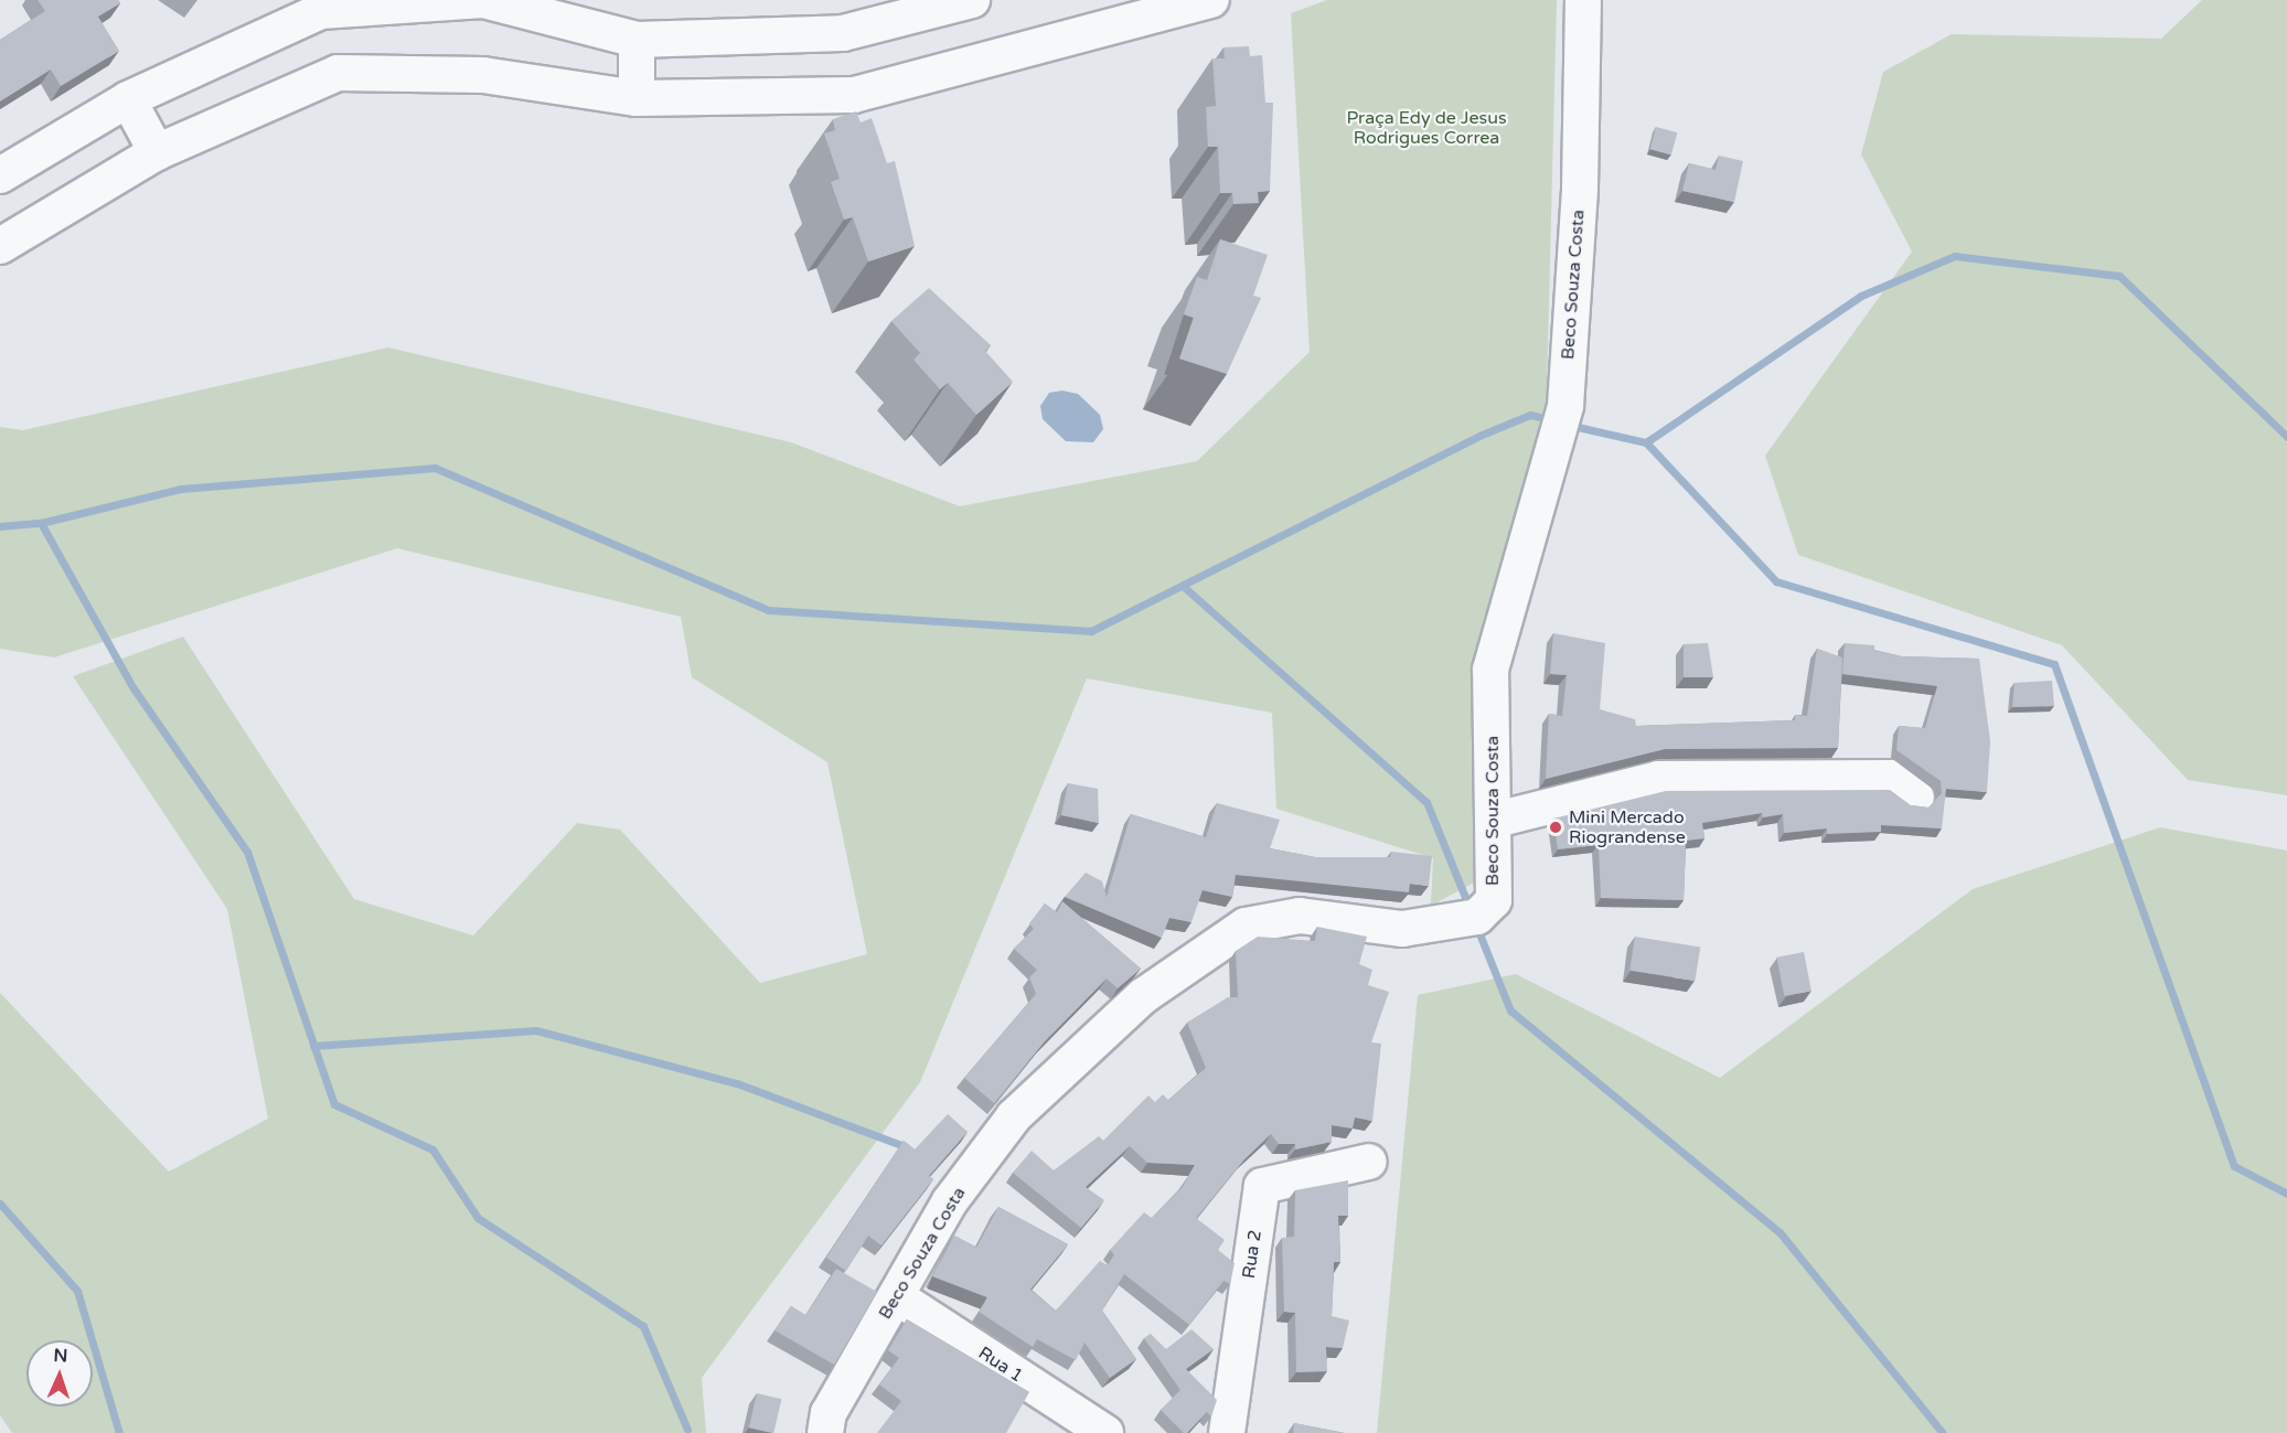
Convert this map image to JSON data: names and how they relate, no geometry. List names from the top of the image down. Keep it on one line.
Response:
{"streets":{"street":["Beco Souza Costa","Rua 2","Rua 1"]},"crossings":[["Beco Souza Costa","Rua 1"]],"parks":["Praça Edy de Jesus Rodrigues Correa"],"places":["Mini Mercado Riograndense"],"north":"top"}
